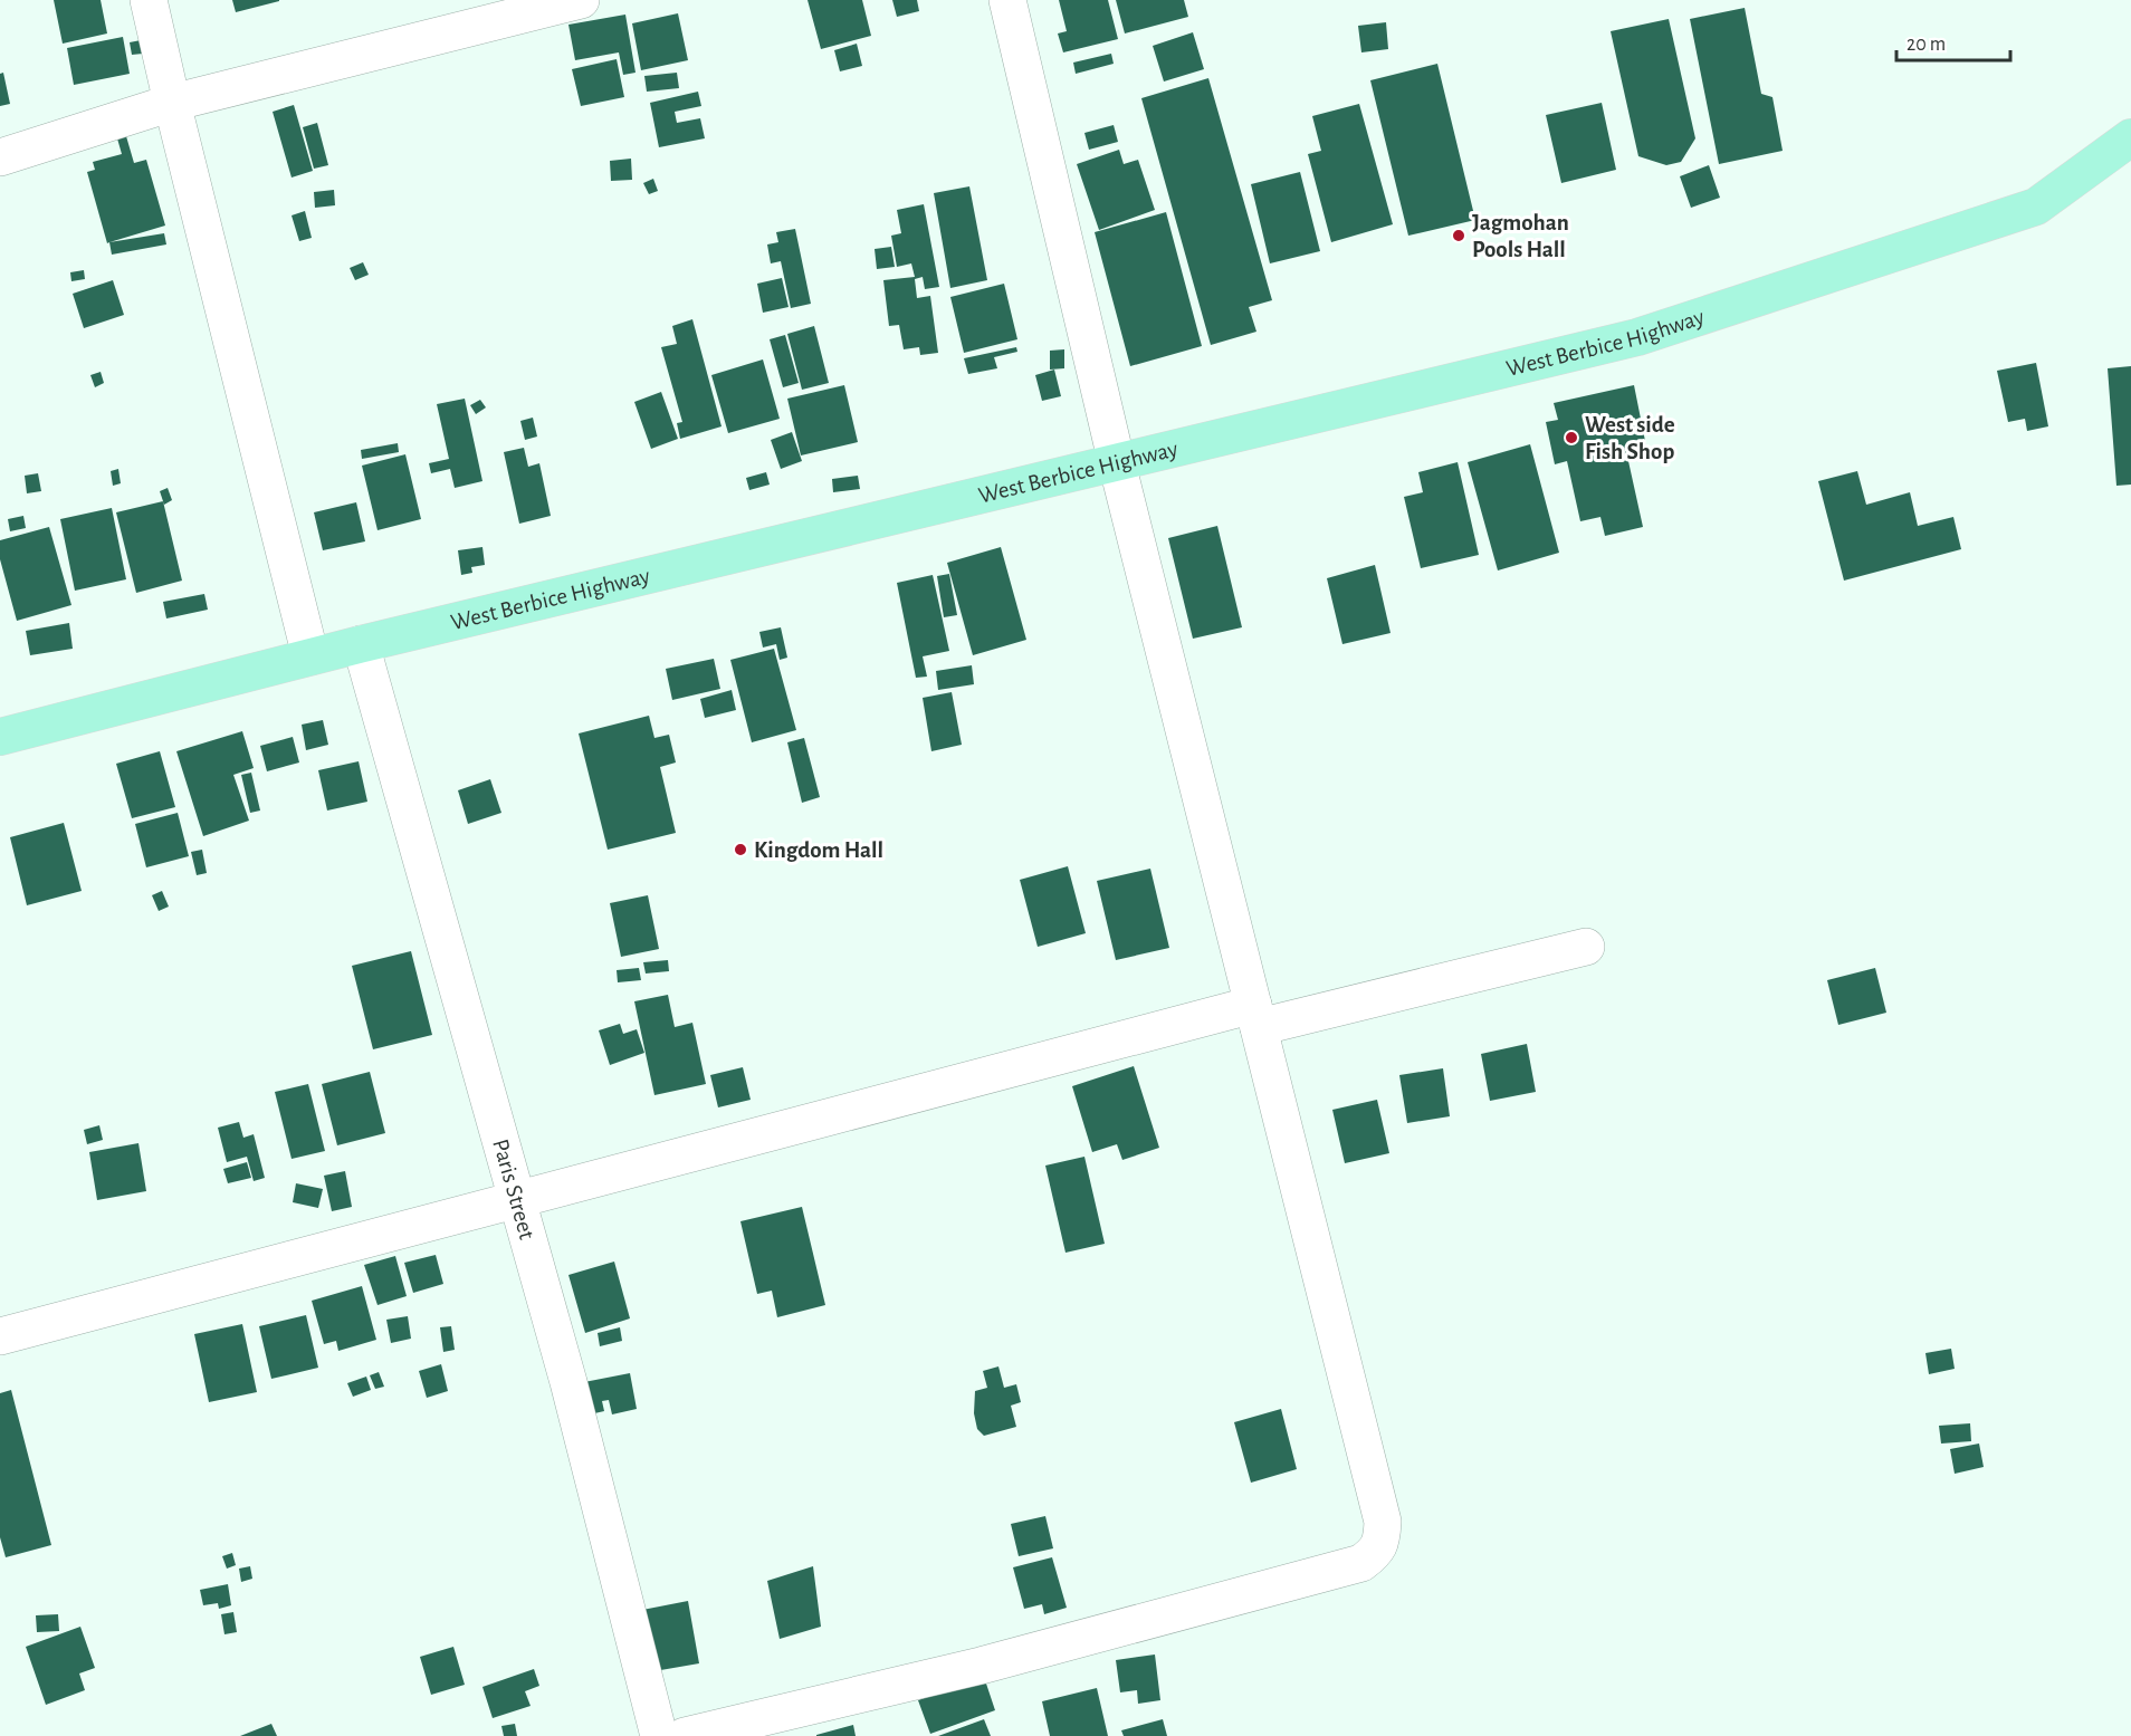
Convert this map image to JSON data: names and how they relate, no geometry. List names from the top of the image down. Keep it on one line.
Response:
{"streets":{"main road":["West Berbice Highway"],"street":["Paris Street"]},"crossings":[["West Berbice Highway","Paris Street"]],"places":["Jagmohan Pools Hall","West side Fish Shop","Kingdom Hall"],"scale_bar":"20 m"}
